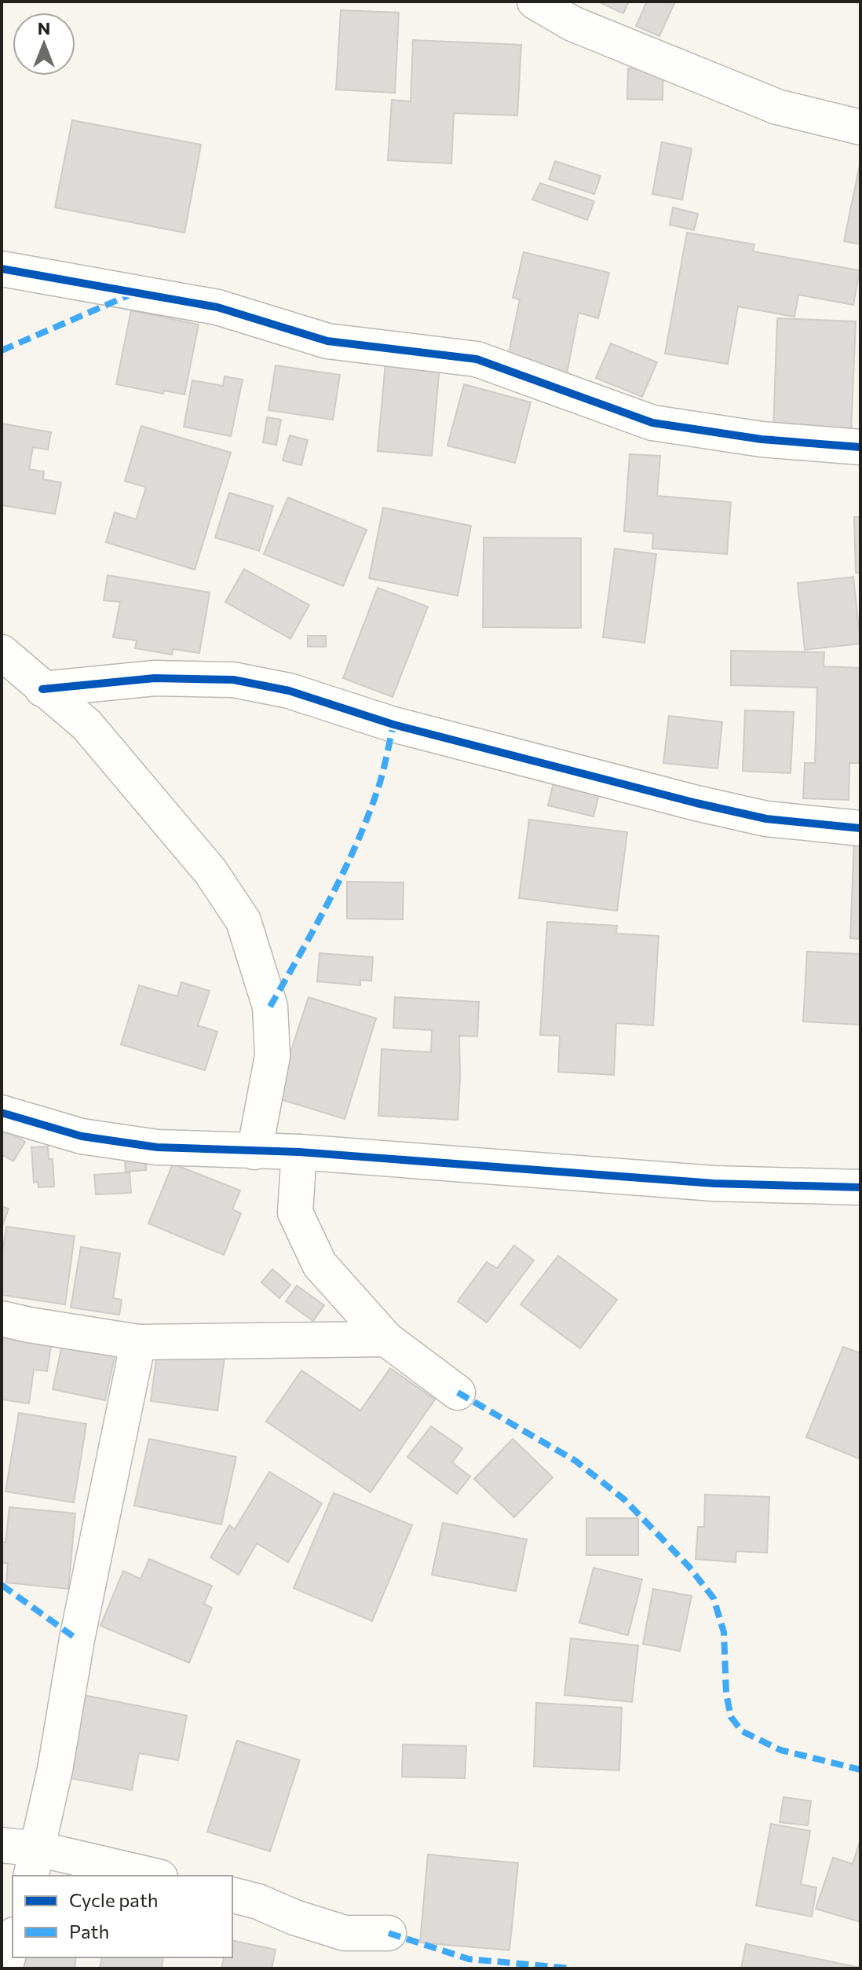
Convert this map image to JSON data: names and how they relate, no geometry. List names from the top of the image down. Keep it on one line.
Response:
{"legend":["Cycle path","Path"],"north":"top"}
